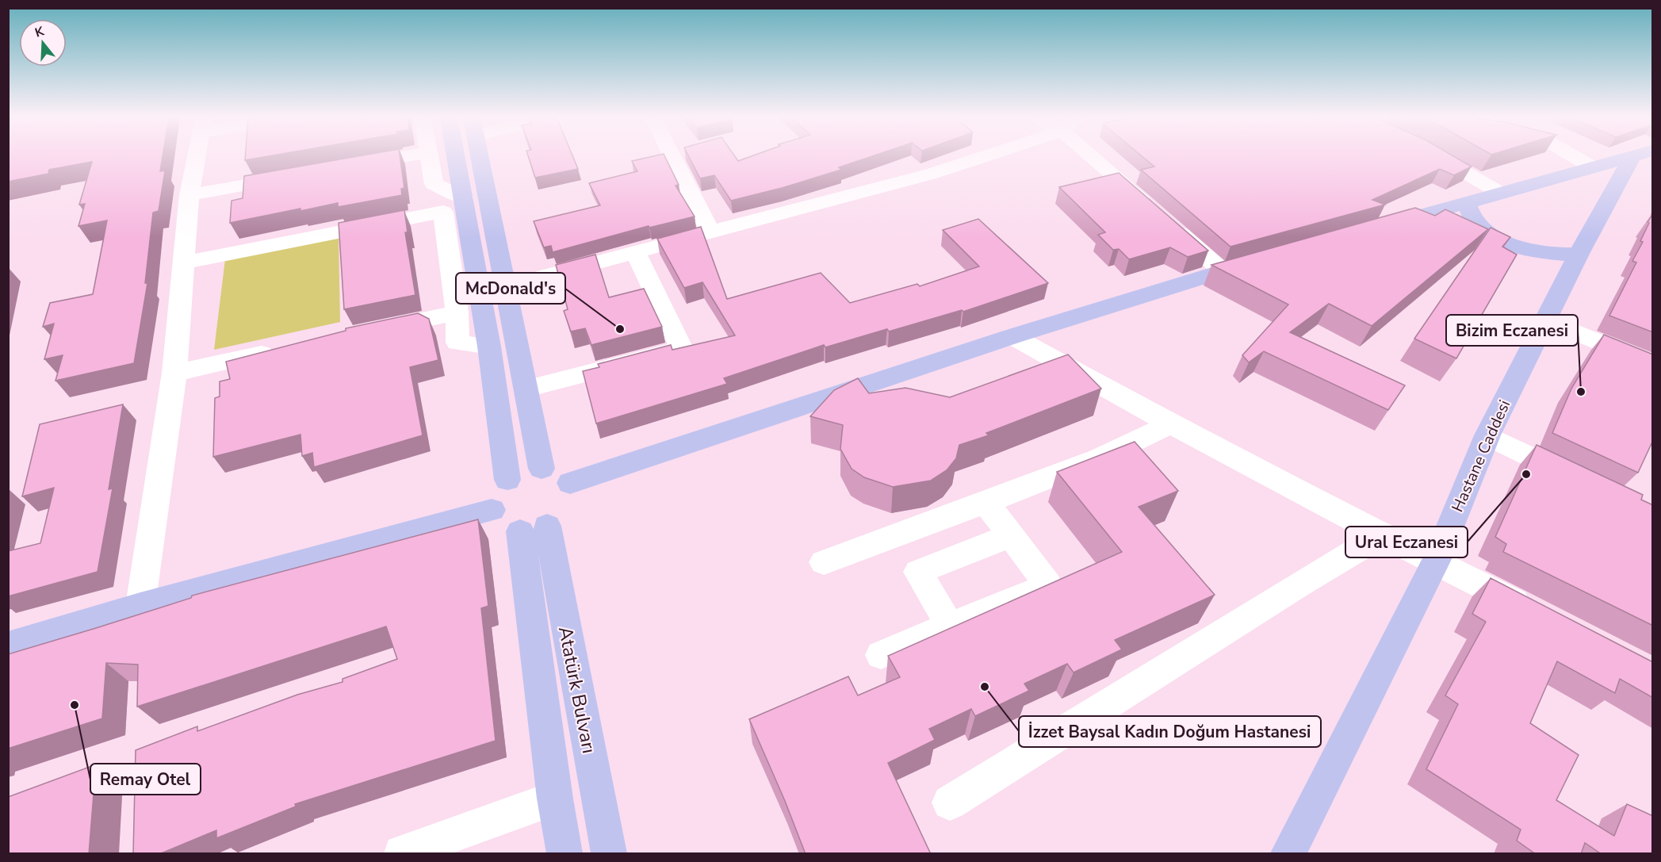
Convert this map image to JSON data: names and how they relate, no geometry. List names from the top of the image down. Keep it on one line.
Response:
{"streets":{"main road":["Hastane Caddesi","Atatürk Bulvarı"]},"places":["McDonald's","Bizim Eczanesi","Ural Eczanesi","İzzet Baysal Kadın Doğum Hastanesi","Remay Otel"],"north":"top"}
